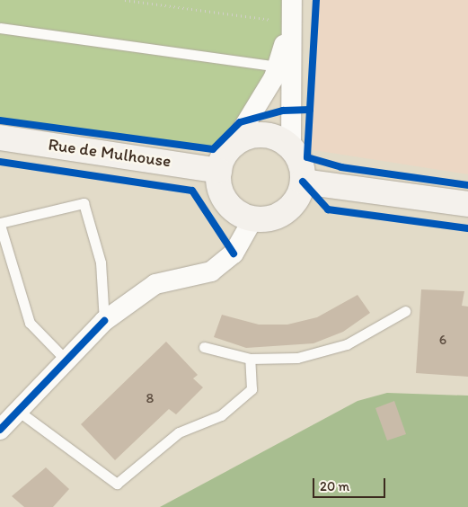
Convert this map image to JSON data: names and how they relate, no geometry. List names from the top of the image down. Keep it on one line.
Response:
{"streets":{"main road":["Rue de Mulhouse"]},"house_numbers":["6","8"],"scale_bar":"20 m"}
